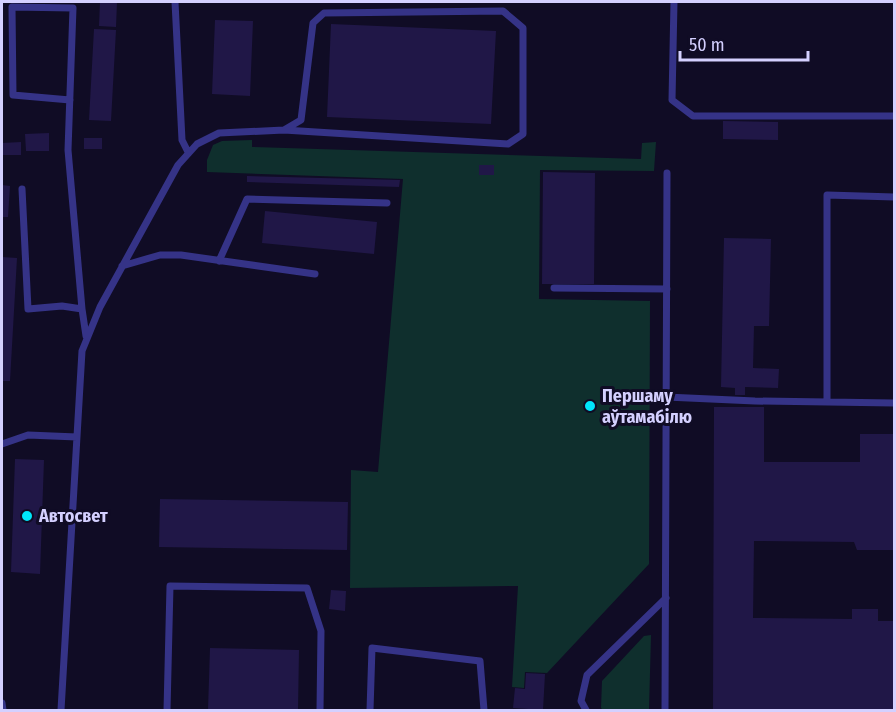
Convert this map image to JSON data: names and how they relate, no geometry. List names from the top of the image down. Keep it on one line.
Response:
{"places":["Першаму аўтамабілю","Автосвет"],"scale_bar":"50 m"}
